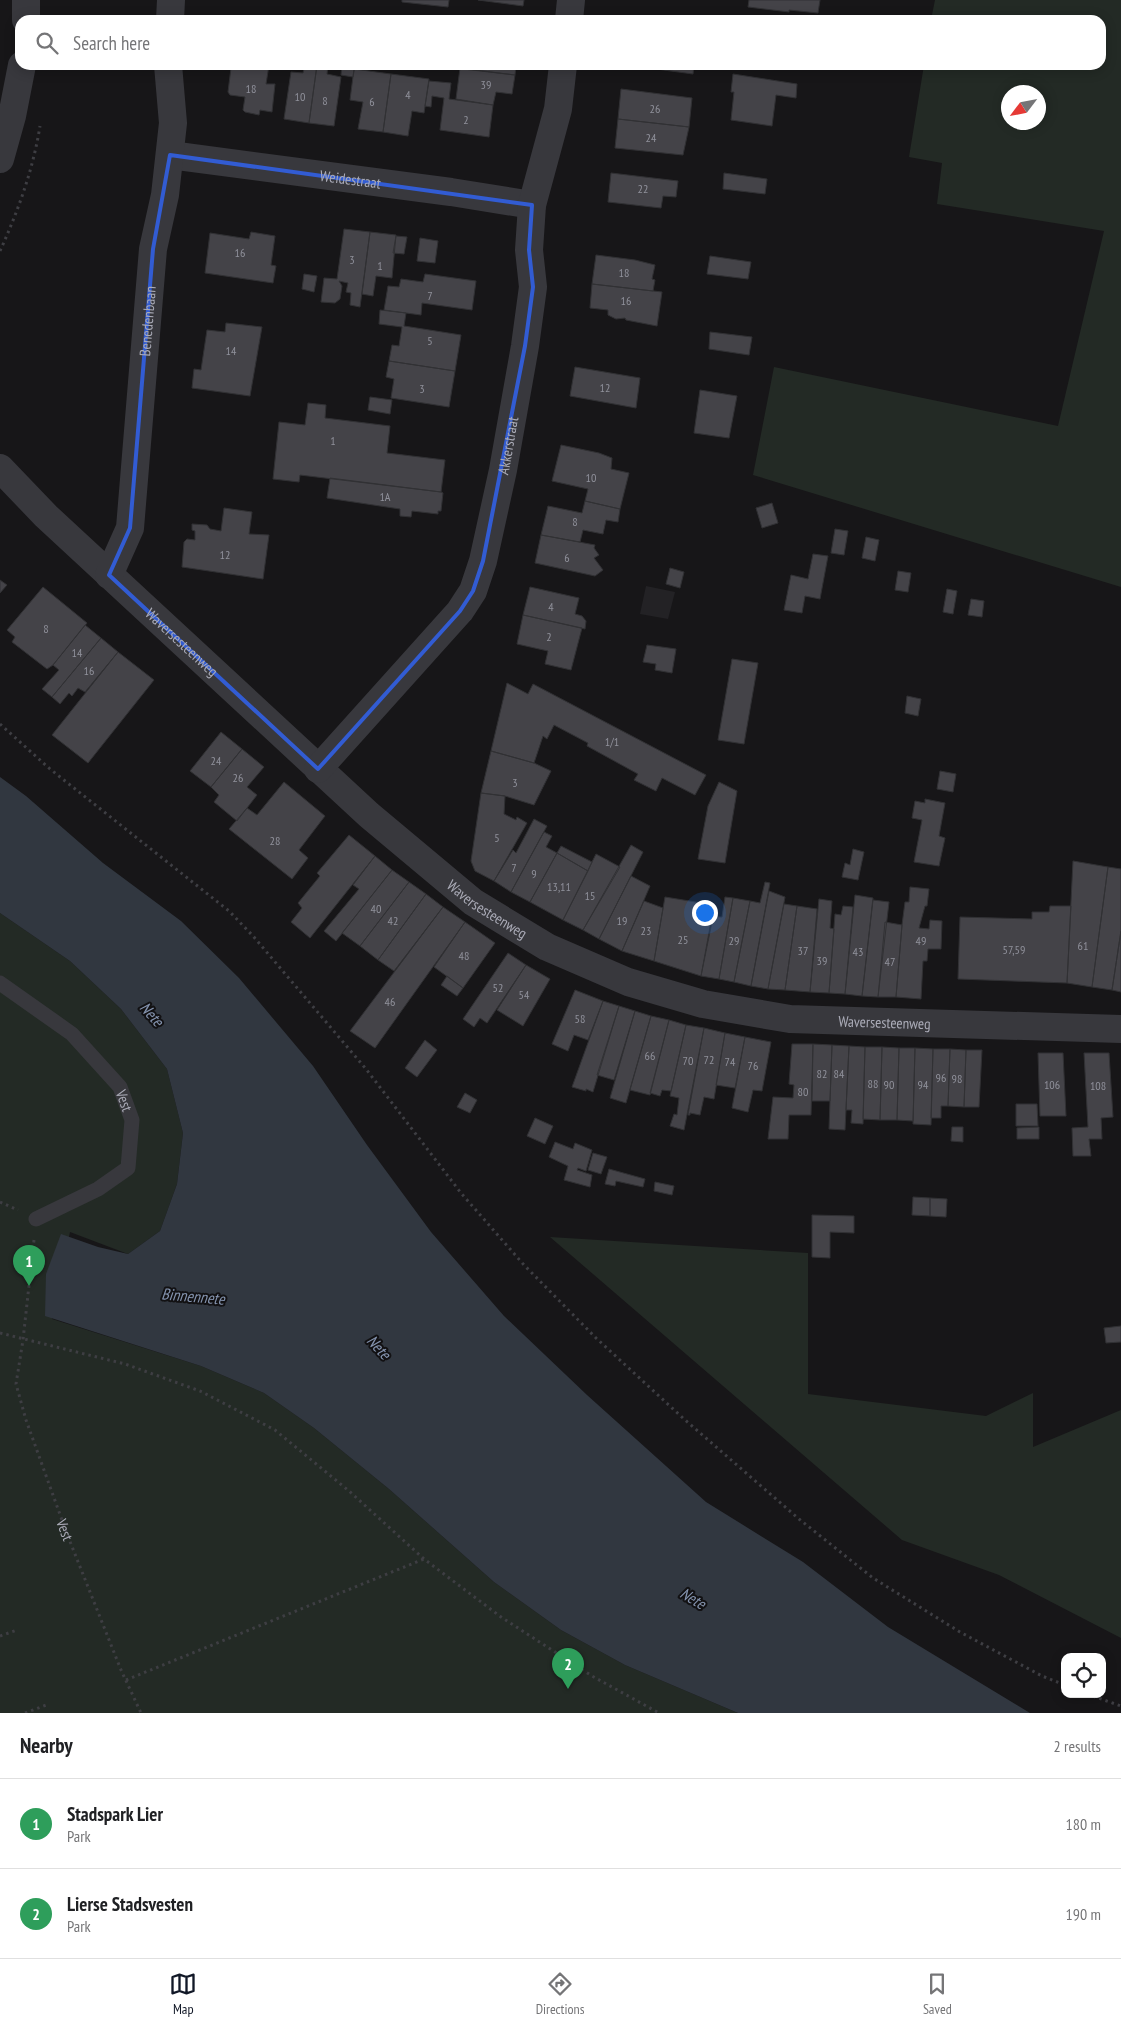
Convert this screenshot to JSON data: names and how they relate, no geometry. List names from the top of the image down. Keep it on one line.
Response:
{"streets":{"street":["Weidestraat","Benedenbaan","Akkerstraat","Waversesteenweg"],"lane":["Vest"]},"crossings":[["Weidestraat","Benedenbaan"],["Weidestraat","Akkerstraat"],["Benedenbaan","Waversesteenweg"],["Akkerstraat","Waversesteenweg"]],"water":["Nete","Binnennete"],"house_numbers":["39","18","4","10","8","6","26","2","24","22","16","3","1","18","7","16","5","14","12","3","1","10","1A","8","12","6","4","8","2","14","16","1/1","24","26","3","5","28","7","9","13,11","15","40","42","19","23","25","29","49","61","57,59","37","43","48","39","47","52","54","46","58","66","72","70","74","76","82","84","96","98","88","90","94","106","108","80"],"north":"bottom left","page":{"search":"Search here","pins":["1","2"],"heading":["Nearby","2 results"],"list":[{"mark":"1","name":"Stadspark Lier","note":"Park","value":"180 m"},{"mark":"2","name":"Lierse Stadsvesten","note":"Park","value":"190 m"}],"nav":["Map","Directions","Saved"]}}
